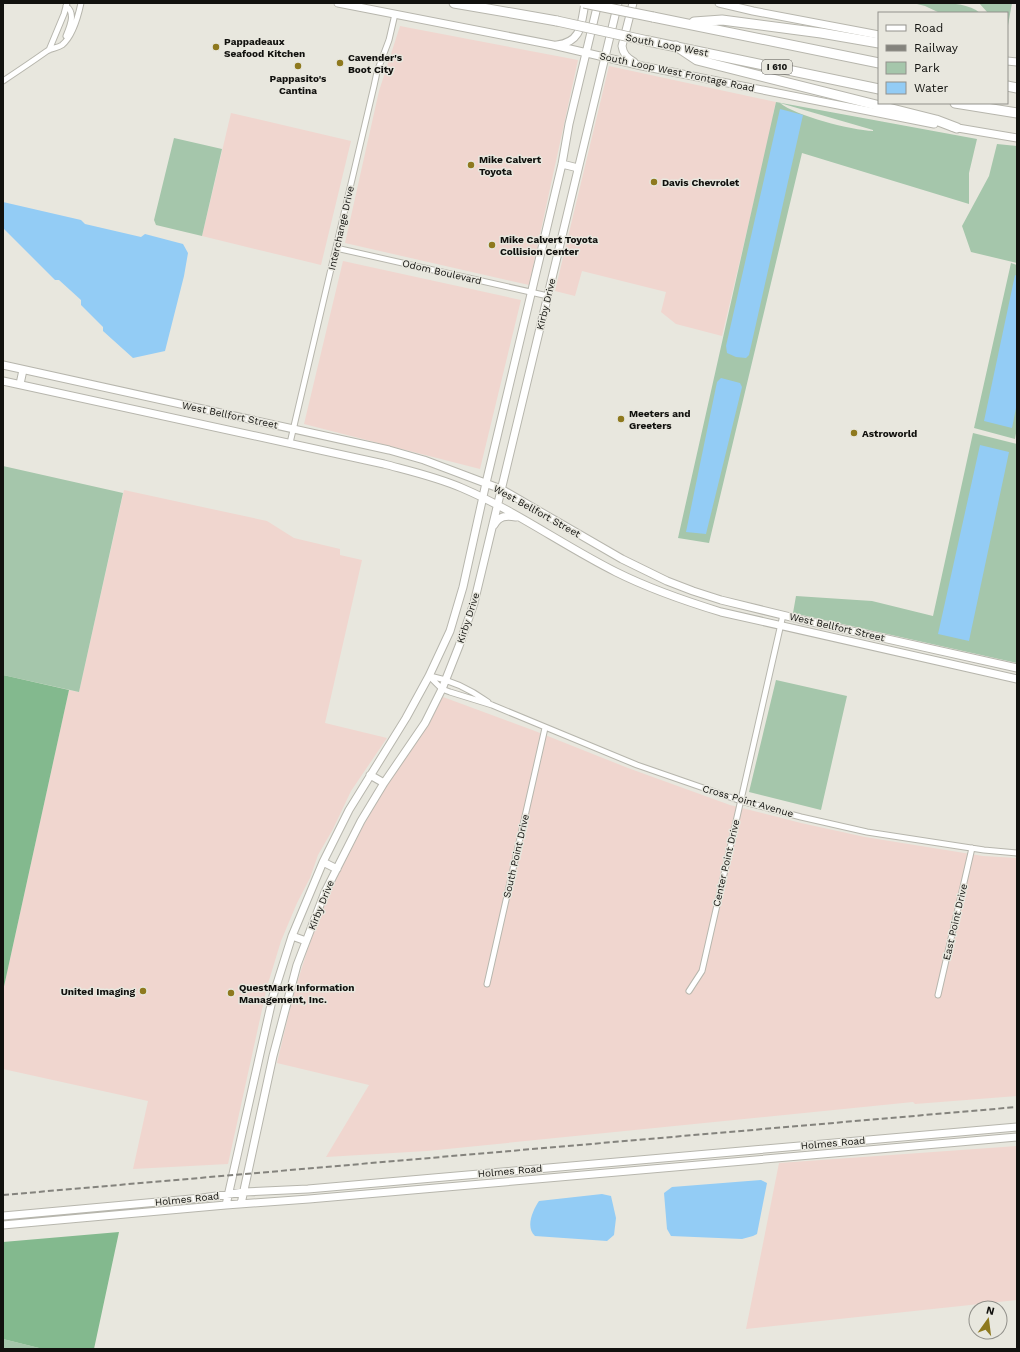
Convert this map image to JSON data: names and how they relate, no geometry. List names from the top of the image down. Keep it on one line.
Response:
{"streets":{"highway":["South Loop West","I 610"],"main road":["South Loop West Frontage Road","Kirby Drive","West Bellfort Street","Holmes Road"],"street":["Interchange Drive","Odom Boulevard","Cross Point Avenue","South Point Drive","Center Point Drive","East Point Drive"]},"crossings":[["South Loop West Frontage Road","Interchange Drive"],["South Loop West Frontage Road","Kirby Drive"],["Interchange Drive","Odom Boulevard"],["Interchange Drive","West Bellfort Street"],["Odom Boulevard","Kirby Drive"],["Kirby Drive","West Bellfort Street"],["Kirby Drive","Cross Point Avenue"],["Kirby Drive","Holmes Road"],["West Bellfort Street","Center Point Drive"],["Cross Point Avenue","South Point Drive"],["Cross Point Avenue","Center Point Drive"],["Cross Point Avenue","East Point Drive"]],"places":["Pappadeaux Seafood Kitchen","Cavender's Boot City","Pappasito's Cantina","Mike Calvert Toyota","Davis Chevrolet","Mike Calvert Toyota Collision Center","Meeters and Greeters","Astroworld","United Imaging","QuestMark Information Management, Inc."],"legend":["Road","Railway","Park","Water"],"north":"top"}
